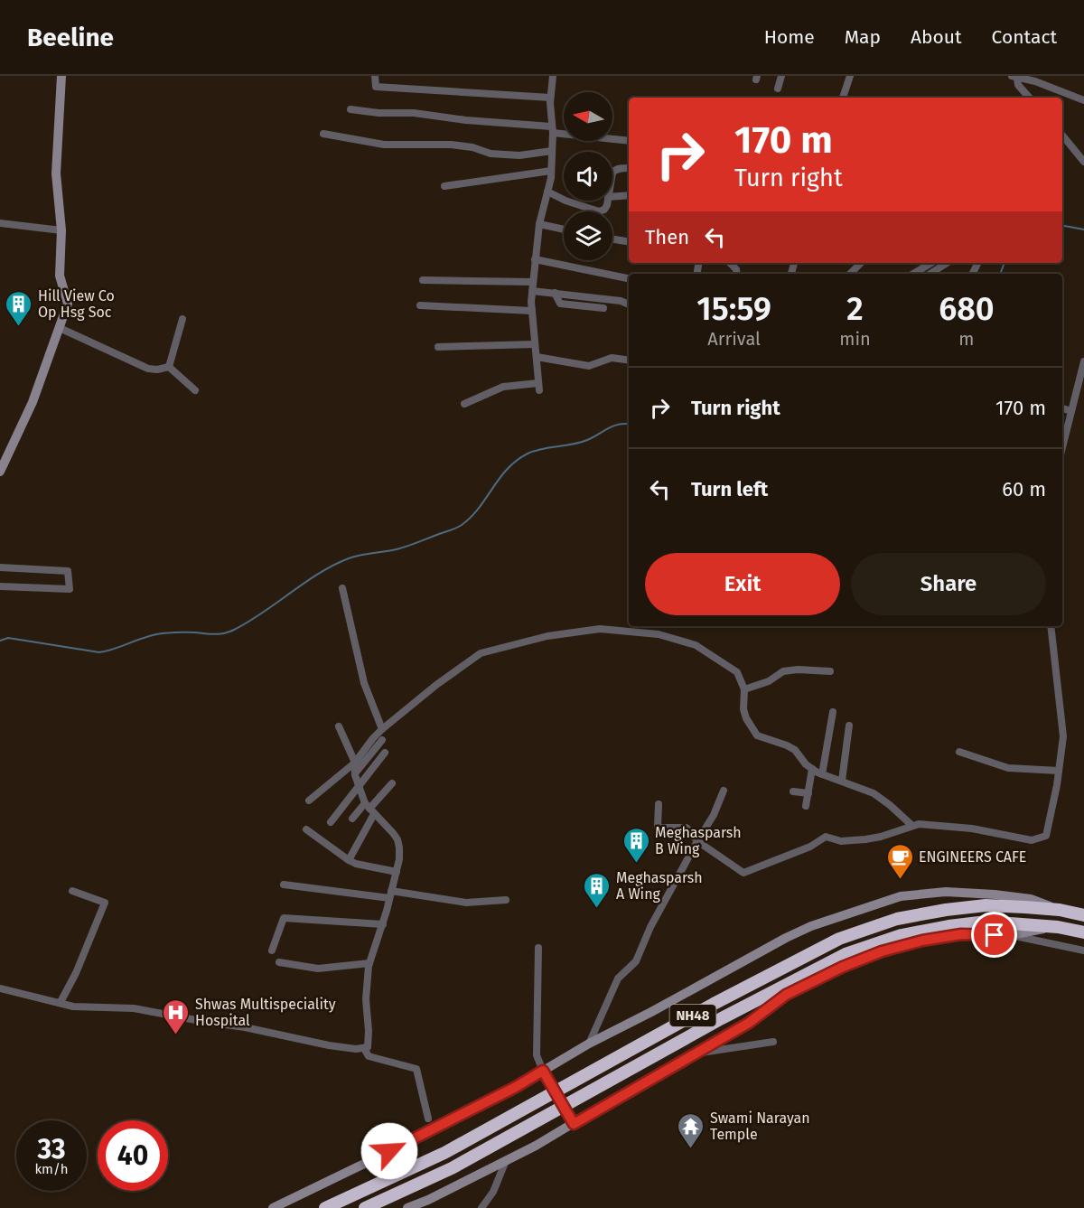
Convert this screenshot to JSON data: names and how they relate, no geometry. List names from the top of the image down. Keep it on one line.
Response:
{"streets":{"highway":["NH48"]},"places":{"building":["Hill View Co Op Hsg Soc","Meghasparsh B Wing","Meghasparsh A Wing"],"cafe":["ENGINEERS CAFE"],"hospital":["Shwas Multispeciality Hospital"],"temple":["Swami Narayan Temple"]},"north":"left","page":{"header":"Beeline","nav":["Home","Map","About","Contact"],"turn":["170 m","Turn right"],"then":"Then","eta":["15:59","Arrival","2","min","680","m"],"list":[{"name":"Turn right","value":"170 m"},{"name":"Turn left","value":"60 m"}],"buttons":["Exit","Share"],"speed":"33 km/h","limit":"40"}}
